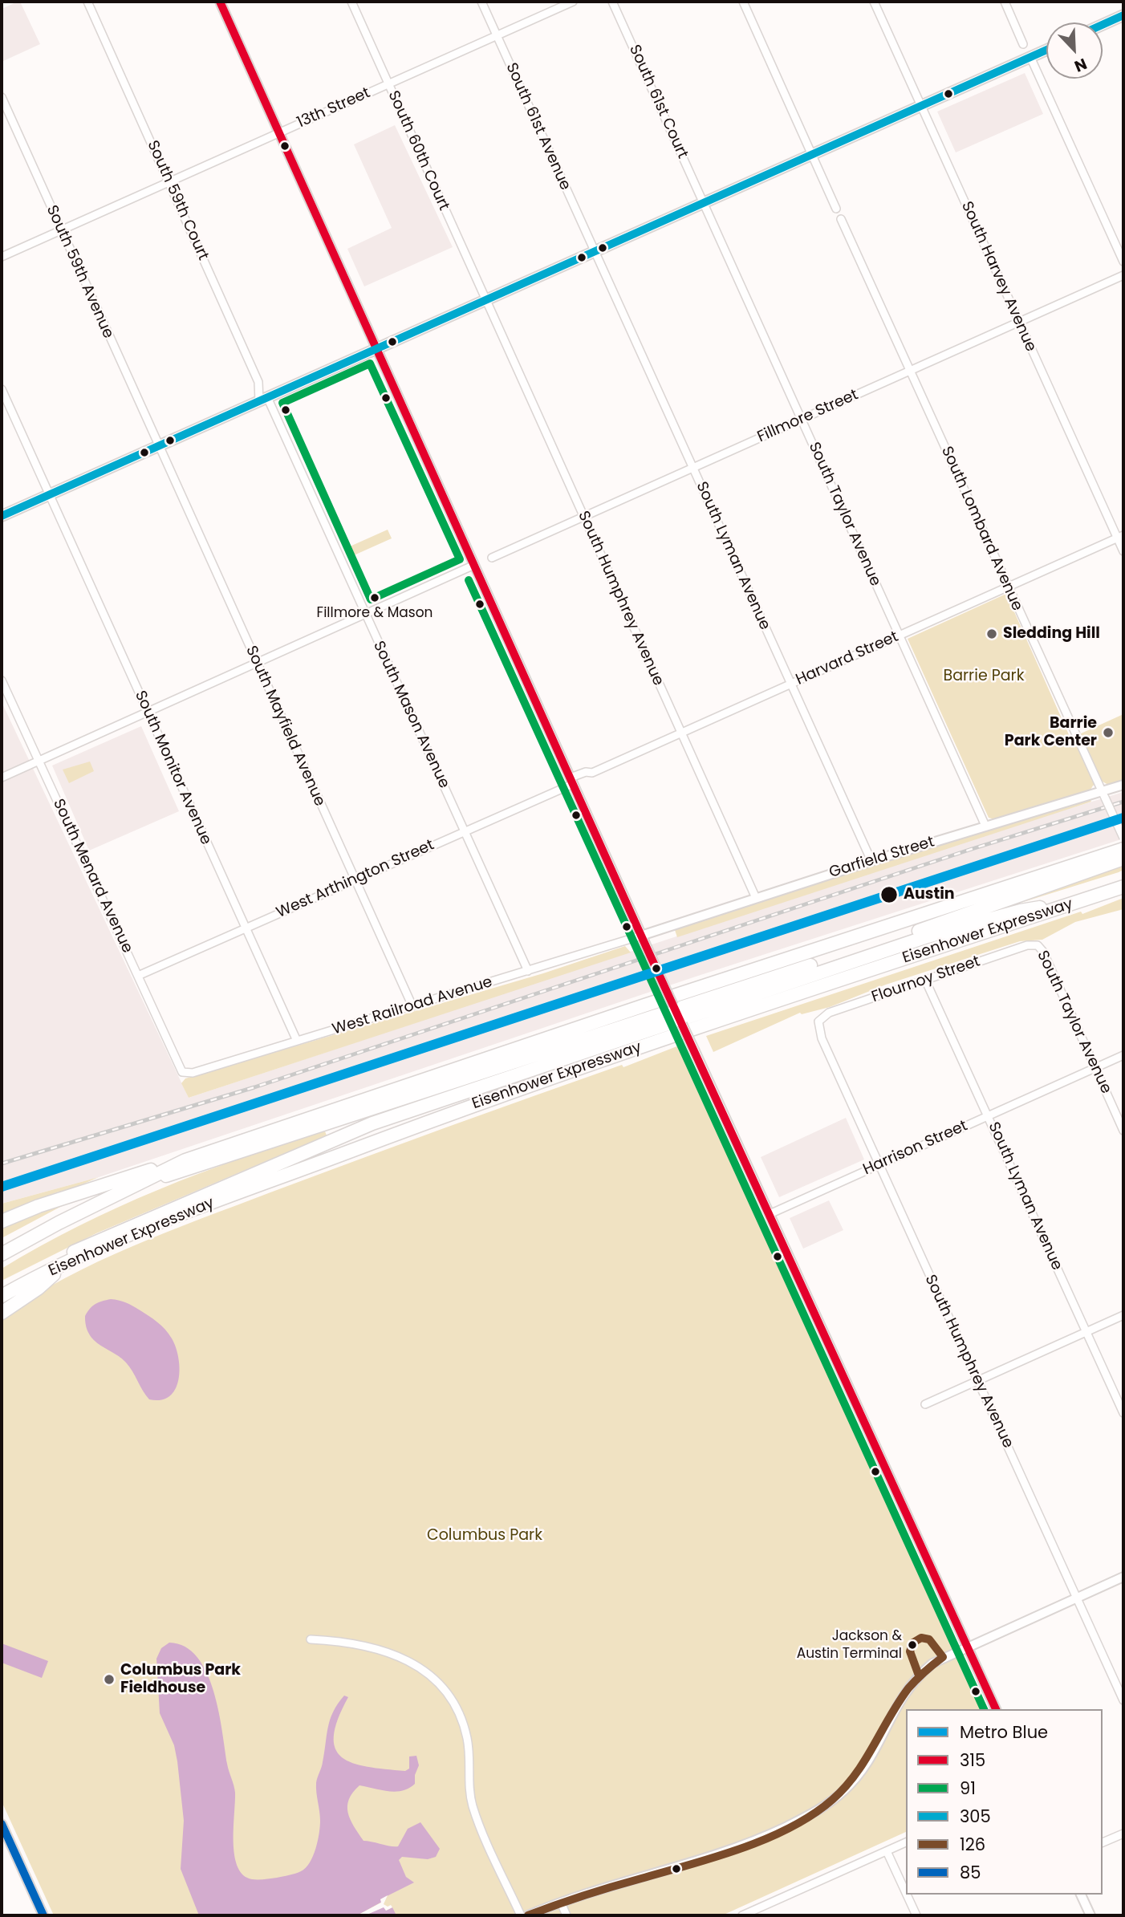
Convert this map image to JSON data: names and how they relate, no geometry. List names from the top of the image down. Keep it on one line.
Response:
{"streets":{"highway":["Eisenhower Expressway"],"street":["South 61st Court","13th Street","South 61st Avenue","South 60th Court","South 59th Court","South 59th Avenue","South Harvey Avenue","Fillmore Street","South Taylor Avenue","South Lombard Avenue","South Lyman Avenue","South Humphrey Avenue","Harvard Street","South Mason Avenue","South Mayfield Avenue","South Monitor Avenue","Garfield Street","South Menard Avenue","West Arthington Street","Flournoy Street","West Railroad Avenue","Harrison Street"]},"crossings":[["South 61st Court","South Taylor Avenue"],["13th Street","South 61st Avenue"],["13th Street","South 60th Court"],["13th Street","South 59th Court"],["13th Street","South 59th Avenue"],["South 61st Avenue","South Lyman Avenue"],["South 60th Court","South Humphrey Avenue"],["South 59th Court","South Mason Avenue"],["South 59th Avenue","South Mayfield Avenue"],["South Harvey Avenue","Fillmore Street"],["South Harvey Avenue","Harvard Street"],["Fillmore Street","South Taylor Avenue"],["Fillmore Street","South Lombard Avenue"],["Fillmore Street","South Lyman Avenue"],["Fillmore Street","South Humphrey Avenue"],["South Taylor Avenue","Harvard Street"],["South Taylor Avenue","Garfield Street"],["South Taylor Avenue","Flournoy Street"],["South Taylor Avenue","Harrison Street"],["South Lombard Avenue","Harvard Street"],["South Lombard Avenue","Garfield Street"],["South Lyman Avenue","Harvard Street"],["South Lyman Avenue","Garfield Street"],["South Lyman Avenue","Flournoy Street"],["South Lyman Avenue","Harrison Street"],["South Humphrey Avenue","Harvard Street"],["South Humphrey Avenue","Garfield Street"],["South Humphrey Avenue","Flournoy Street"],["South Humphrey Avenue","Harrison Street"],["Harvard Street","West Arthington Street"],["South Mason Avenue","West Arthington Street"],["South Mason Avenue","West Railroad Avenue"],["South Mayfield Avenue","West Arthington Street"],["South Mayfield Avenue","West Railroad Avenue"],["South Monitor Avenue","West Arthington Street"],["South Monitor Avenue","West Railroad Avenue"],["Garfield Street","West Railroad Avenue"],["South Menard Avenue","West Arthington Street"],["South Menard Avenue","West Railroad Avenue"]],"parks":["Barrie Park","Columbus Park"],"places":["Fillmore & Mason","Sledding Hill","Barrie Park Center","Austin","Jackson & Austin Terminal","Columbus Park Fieldhouse"],"lines":["transit line 315","transit line 305","transit line 91","metro line Blue","transit line 126","transit line 85"],"legend":["Metro Blue","315","91","305","126","85"],"north":"bottom right"}
